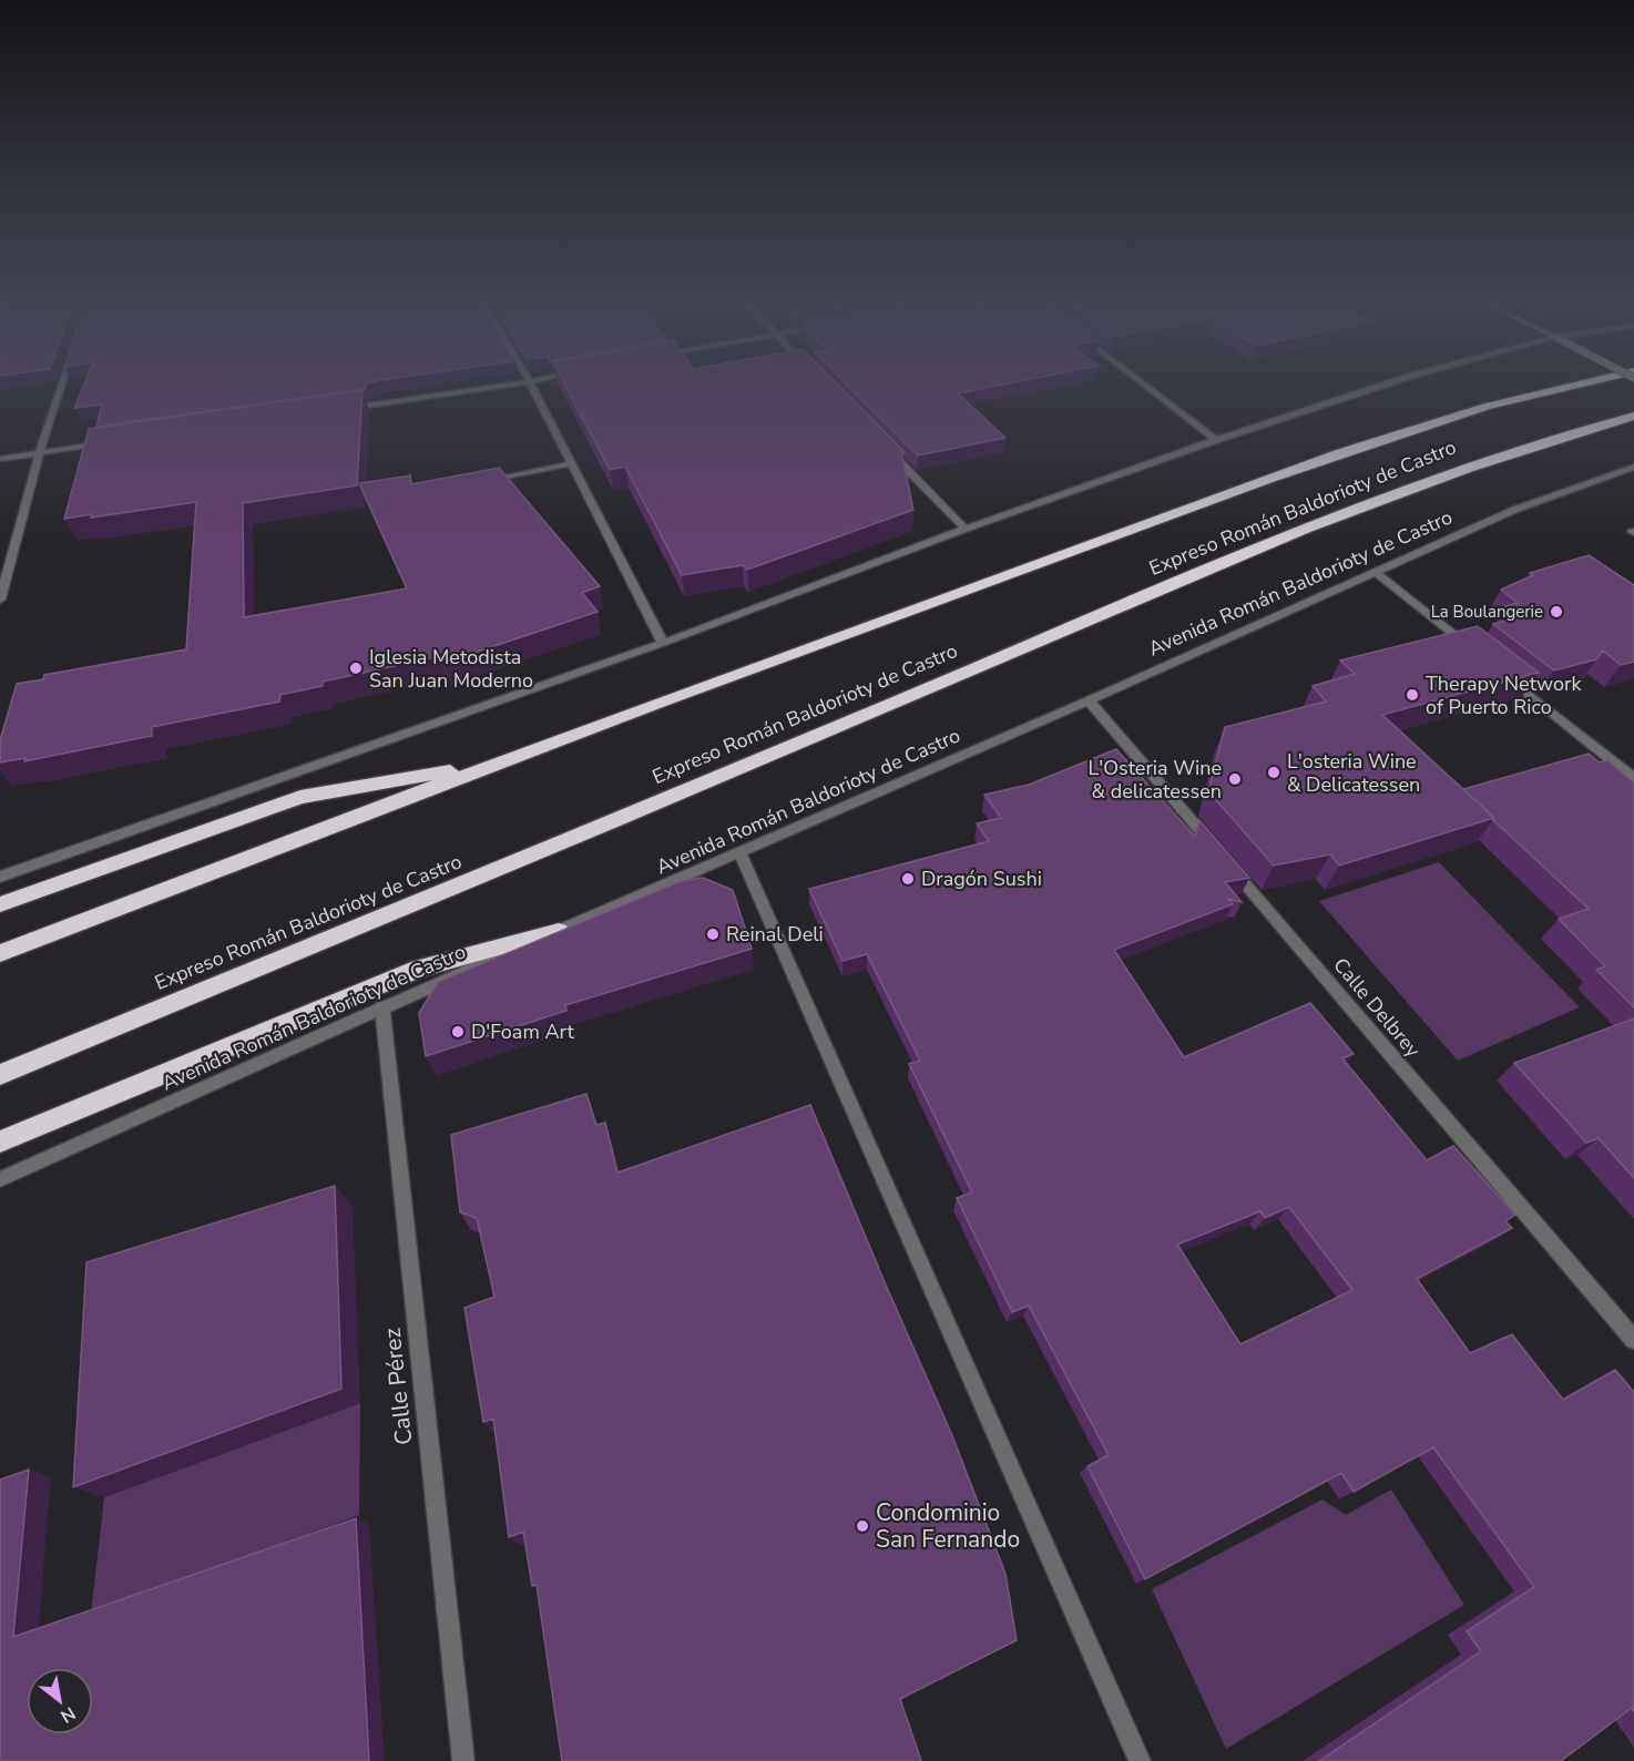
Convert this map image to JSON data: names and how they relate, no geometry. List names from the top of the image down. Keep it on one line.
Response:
{"streets":{"highway":["Expreso Román Baldorioty de Castro"],"street":["Avenida Román Baldorioty de Castro","Calle Delbrey","Calle Pérez"]},"crossings":[["Avenida Román Baldorioty de Castro","Calle Delbrey"],["Avenida Román Baldorioty de Castro","Calle Pérez"]],"places":["La Boulangerie","Iglesia Metodista San Juan Moderno","Therapy Network of Puerto Rico","L'osteria Wine & Delicatessen","L'Osteria Wine & delicatessen","Dragón Sushi","Reinal Deli","D'Foam Art","Condominio San Fernando"],"north":"bottom right"}
